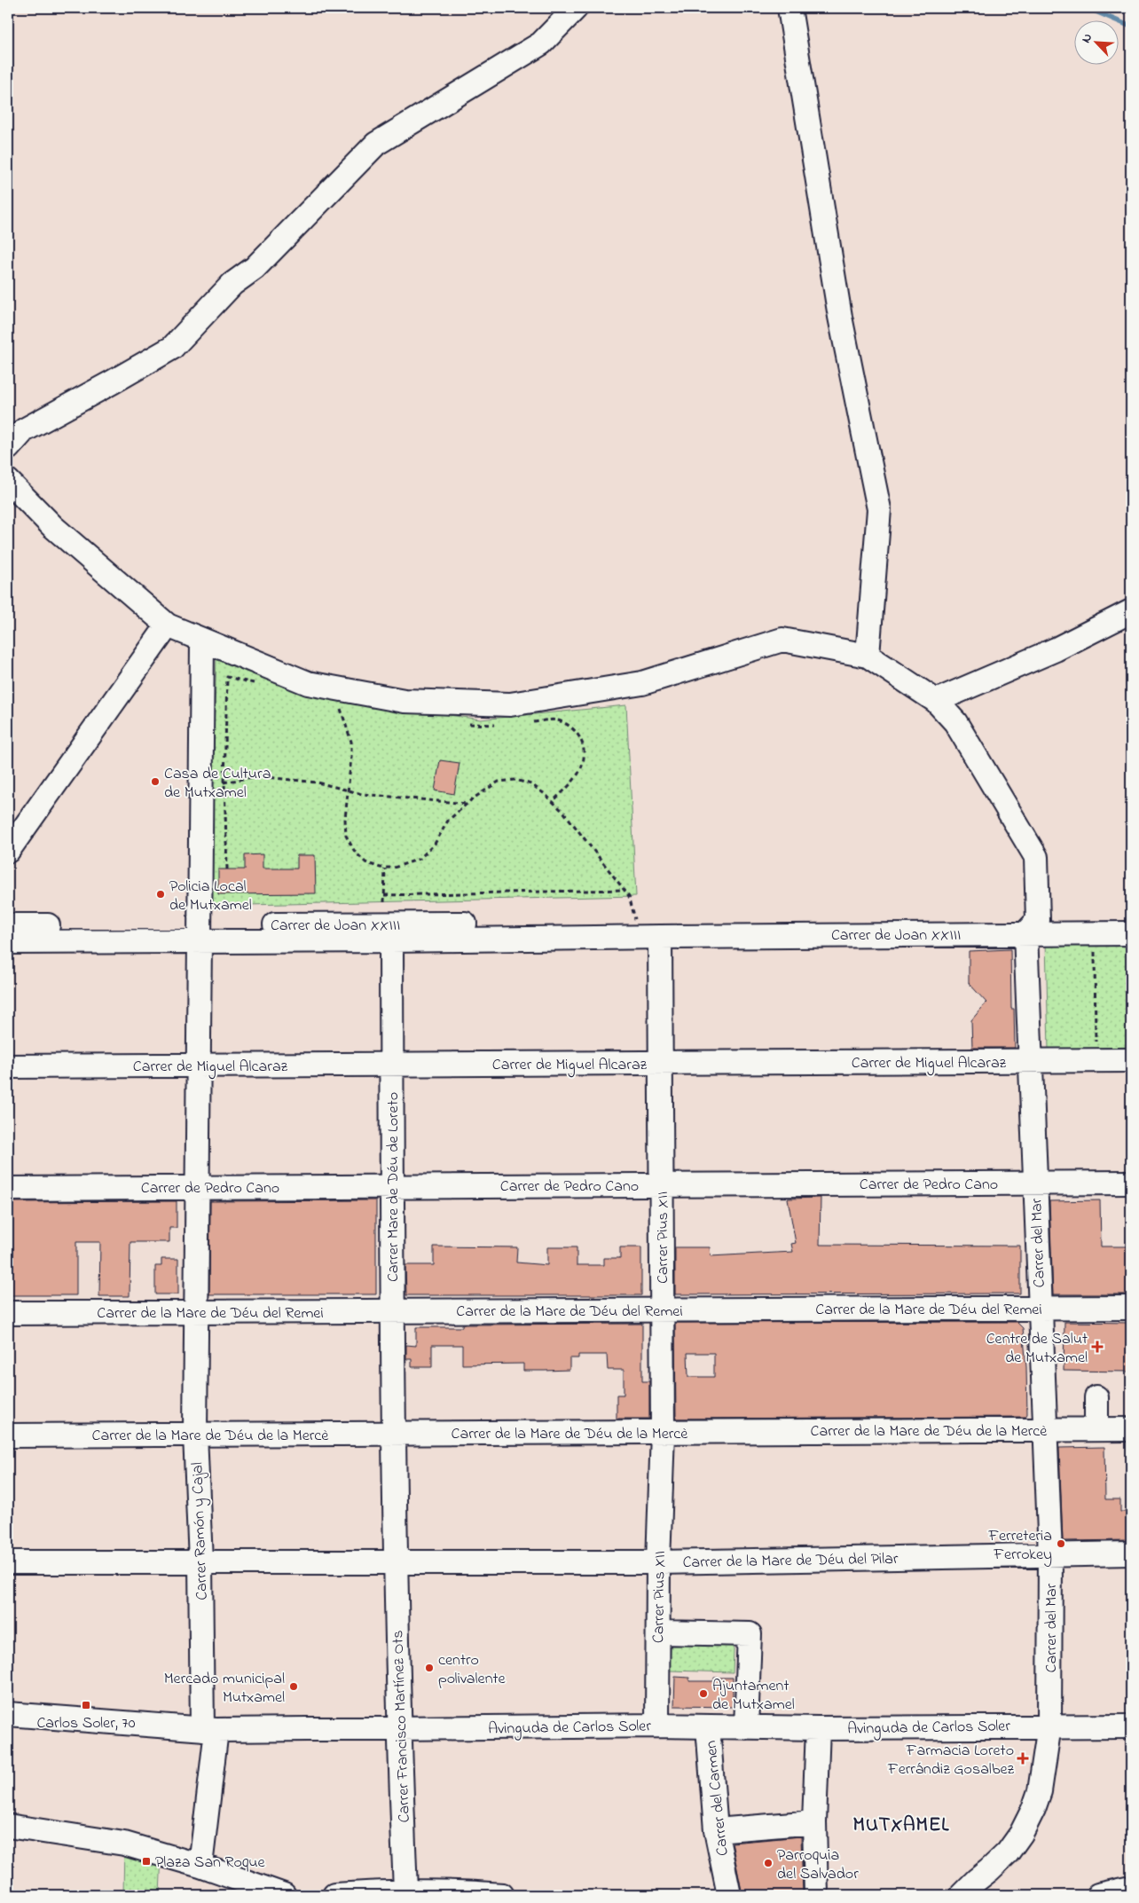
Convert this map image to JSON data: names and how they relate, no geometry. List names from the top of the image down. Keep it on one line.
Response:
{"streets":{"street":["Carrer de Joan XXIII","Carrer de Miguel Alcaraz","Carrer de Pedro Cano","Carrer Mare de Déu de Loreto","Carrer Pius XII","Carrer del Mar","Carrer de la Mare de Déu del Remei","Carrer de la Mare de Déu de la Mercè","Carrer Ramón y Cajal","Carrer de la Mare de Déu del Pilar","Carrer Francisco Martínez Ots","Avinguda de Carlos Soler","Carrer del Carmen"]},"crossings":[["Carrer de Joan XXIII","Carrer Mare de Déu de Loreto"],["Carrer de Joan XXIII","Carrer Pius XII"],["Carrer de Joan XXIII","Carrer del Mar"],["Carrer de Joan XXIII","Carrer Ramón y Cajal"],["Carrer de Miguel Alcaraz","Carrer Mare de Déu de Loreto"],["Carrer de Miguel Alcaraz","Carrer Pius XII"],["Carrer de Miguel Alcaraz","Carrer del Mar"],["Carrer de Miguel Alcaraz","Carrer Ramón y Cajal"],["Carrer de Pedro Cano","Carrer Mare de Déu de Loreto"],["Carrer de Pedro Cano","Carrer Pius XII"],["Carrer de Pedro Cano","Carrer del Mar"],["Carrer de Pedro Cano","Carrer Ramón y Cajal"],["Carrer Mare de Déu de Loreto","Carrer de la Mare de Déu del Remei"],["Carrer Mare de Déu de Loreto","Carrer de la Mare de Déu de la Mercè"],["Carrer Pius XII","Carrer de la Mare de Déu del Remei"],["Carrer Pius XII","Carrer de la Mare de Déu de la Mercè"],["Carrer Pius XII","Carrer de la Mare de Déu del Pilar"],["Carrer Pius XII","Avinguda de Carlos Soler"],["Carrer del Mar","Carrer de la Mare de Déu del Remei"],["Carrer del Mar","Carrer de la Mare de Déu de la Mercè"],["Carrer del Mar","Carrer de la Mare de Déu del Pilar"],["Carrer del Mar","Avinguda de Carlos Soler"],["Carrer de la Mare de Déu del Remei","Carrer Ramón y Cajal"],["Carrer de la Mare de Déu de la Mercè","Carrer Ramón y Cajal"],["Carrer Ramón y Cajal","Carrer de la Mare de Déu del Pilar"],["Carrer Ramón y Cajal","Avinguda de Carlos Soler"],["Carrer de la Mare de Déu del Pilar","Carrer Francisco Martínez Ots"],["Carrer Francisco Martínez Ots","Avinguda de Carlos Soler"],["Avinguda de Carlos Soler","Carrer del Carmen"]],"districts":["MUTXAMEL"],"places":{"other":["Casa de Cultura de Mutxamel","Policia Local de Mutxamel","Ferreteria Ferrokey","centro polivalente","Mercado municipal Mutxamel","Ajuntament de Mutxamel","Parroquia del Salvador"],"health":["Centre de Salut de Mutxamel","Farmacia Loreto Ferrándiz Gosalbez"],"transit":["Carlos Soler, 70","Plaza San Roque"]},"north":"top left"}
